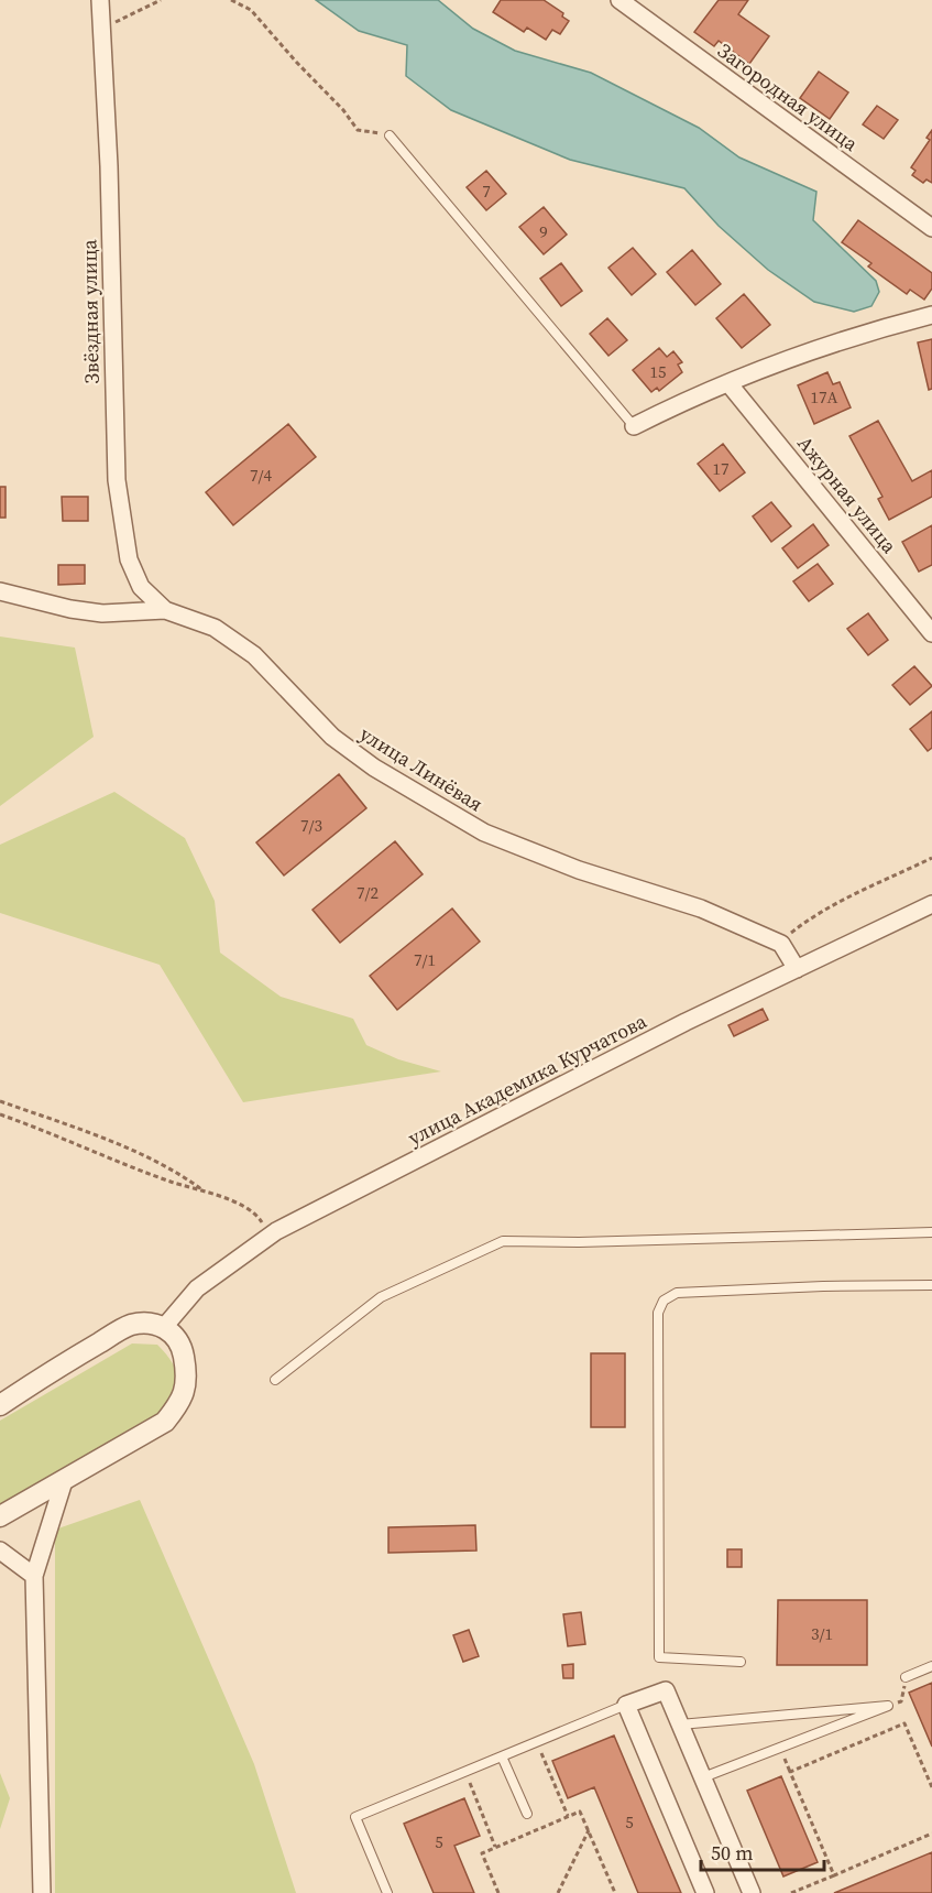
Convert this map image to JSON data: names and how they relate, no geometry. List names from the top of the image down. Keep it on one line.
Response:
{"streets":{"street":["Загородная улица","Звёздная улица","Ажурная улица","улица Линёвая","улица Академика Курчатова"]},"crossings":[["Звёздная улица","улица Линёвая"]],"house_numbers":["7","9","15","17А","17","7/4","7/3","7/2","7/1","3/1","5","5"],"scale_bar":"50 m"}
